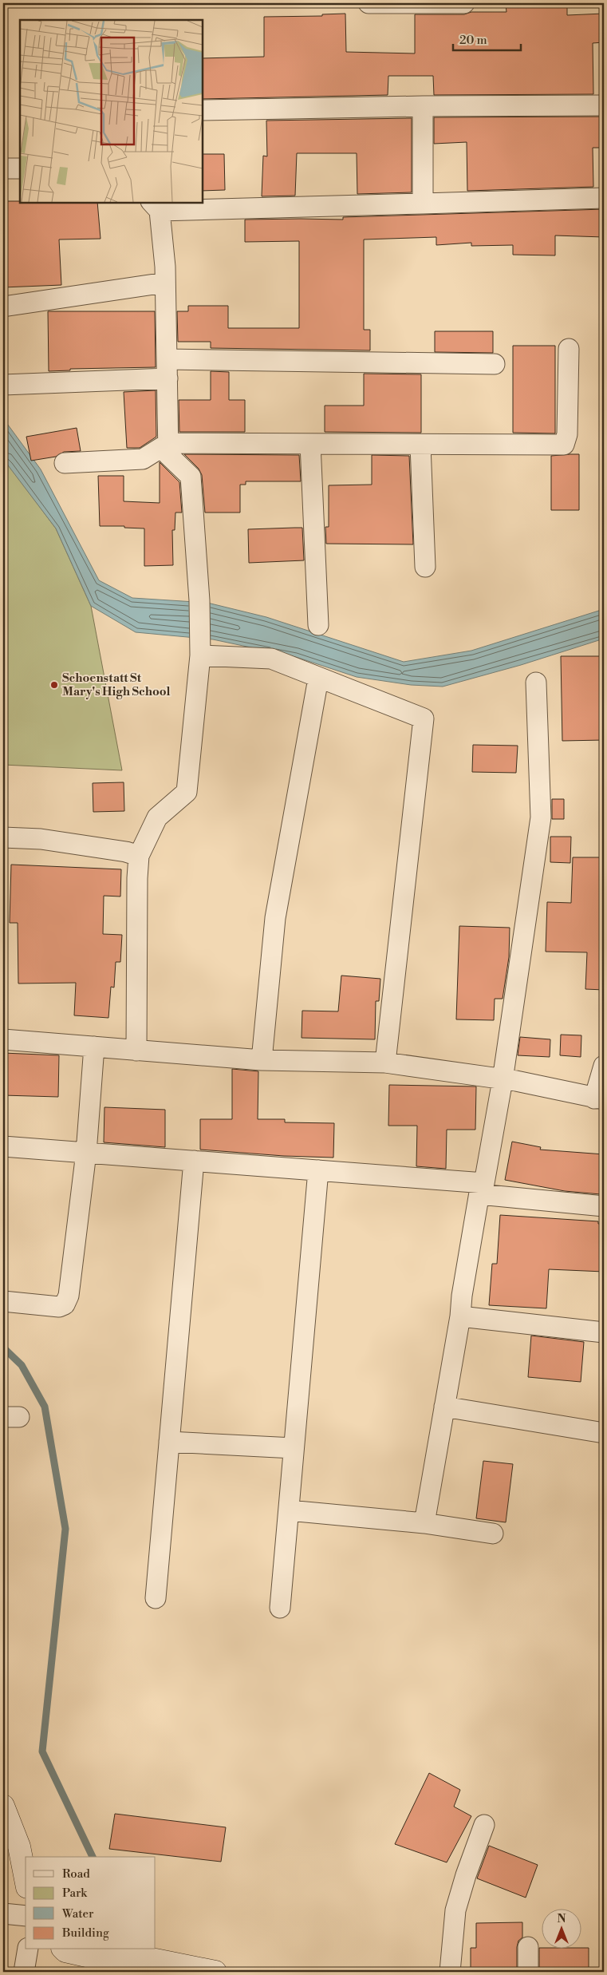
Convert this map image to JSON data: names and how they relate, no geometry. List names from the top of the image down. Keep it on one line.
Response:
{"places":["Schoenstatt St Mary's High School"],"legend":["Road","Park","Water","Building"],"scale_bar":"20 m","north":"top"}
